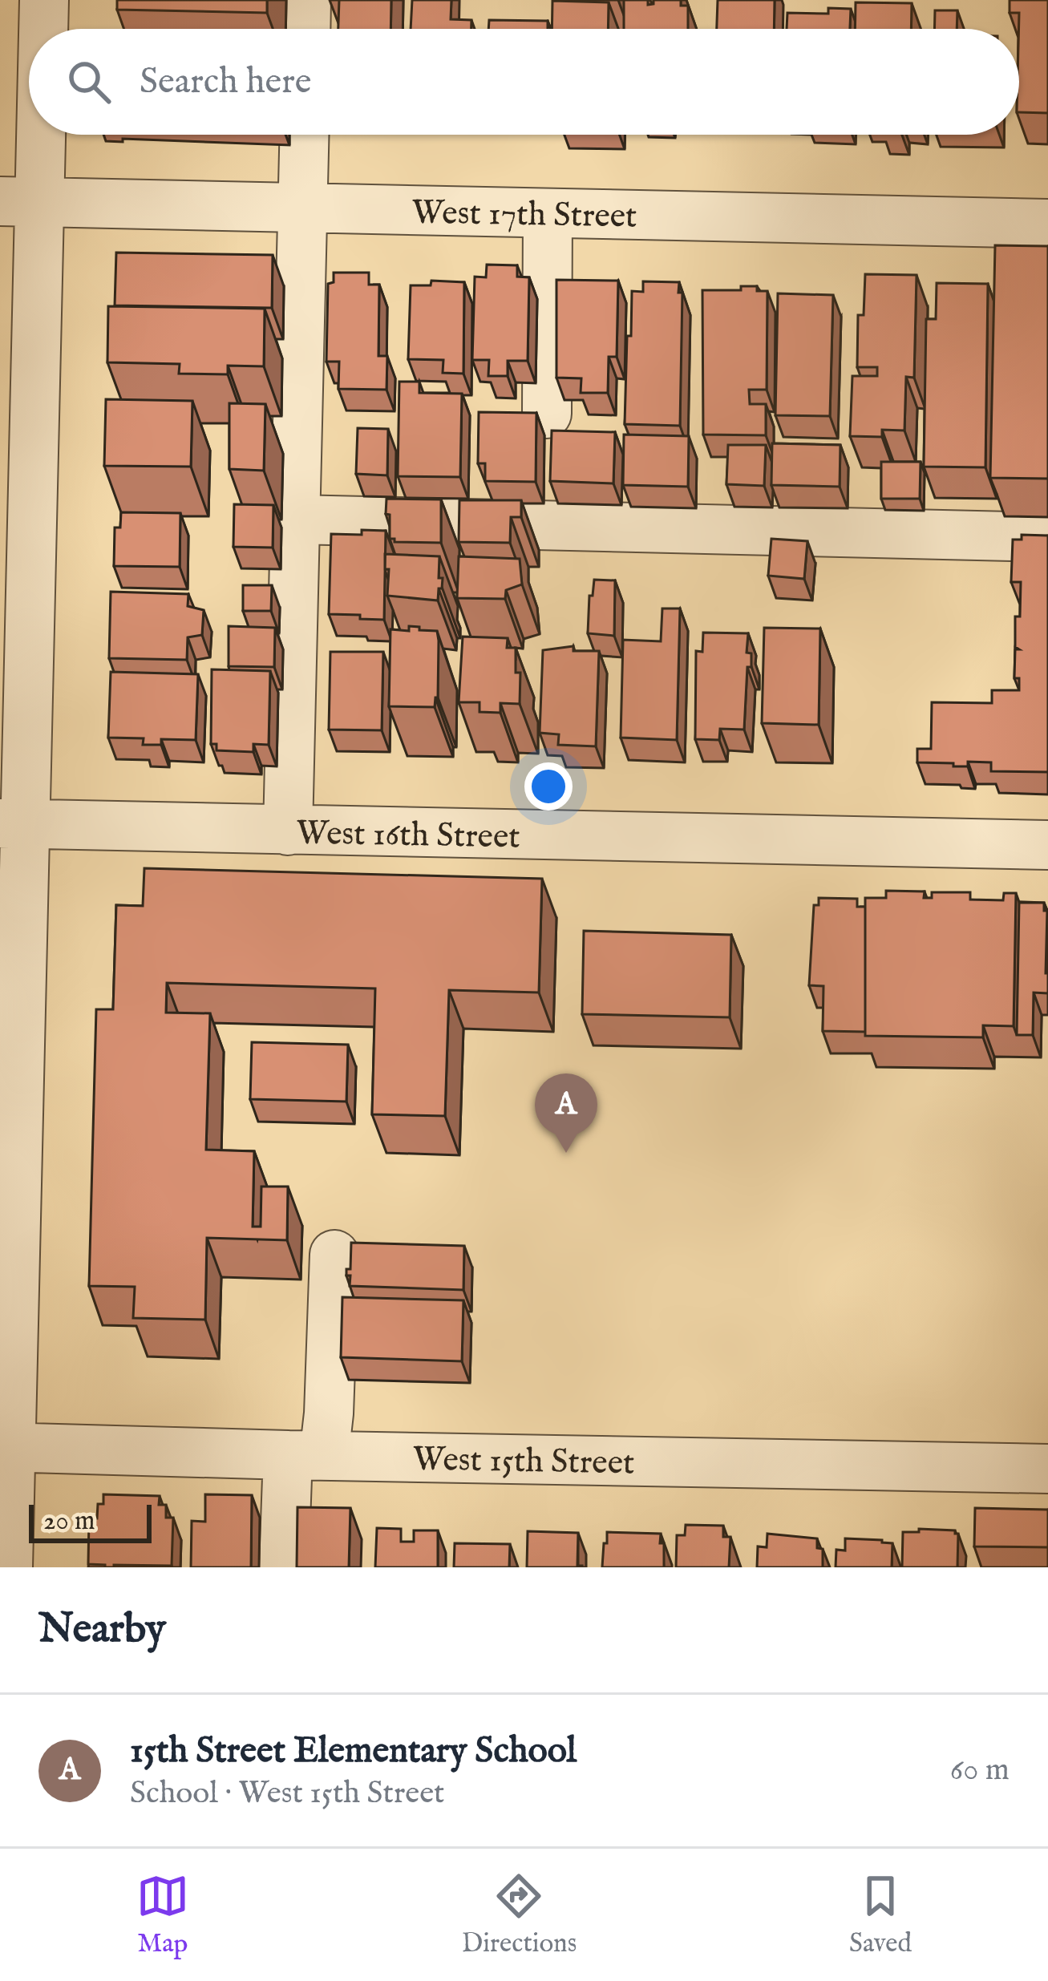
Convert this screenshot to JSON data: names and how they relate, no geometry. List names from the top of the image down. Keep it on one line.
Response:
{"streets":{"street":["West 17th Street","West 16th Street","West 15th Street"]},"scale_bar":"20 m","page":{"search":"Search here","pins":"A","scale":"20 m","heading":"Nearby","list":[{"mark":"A","name":"15th Street Elementary School","note":"School · West 15th Street","value":"60 m"}],"nav":["Map","Directions","Saved"]}}
